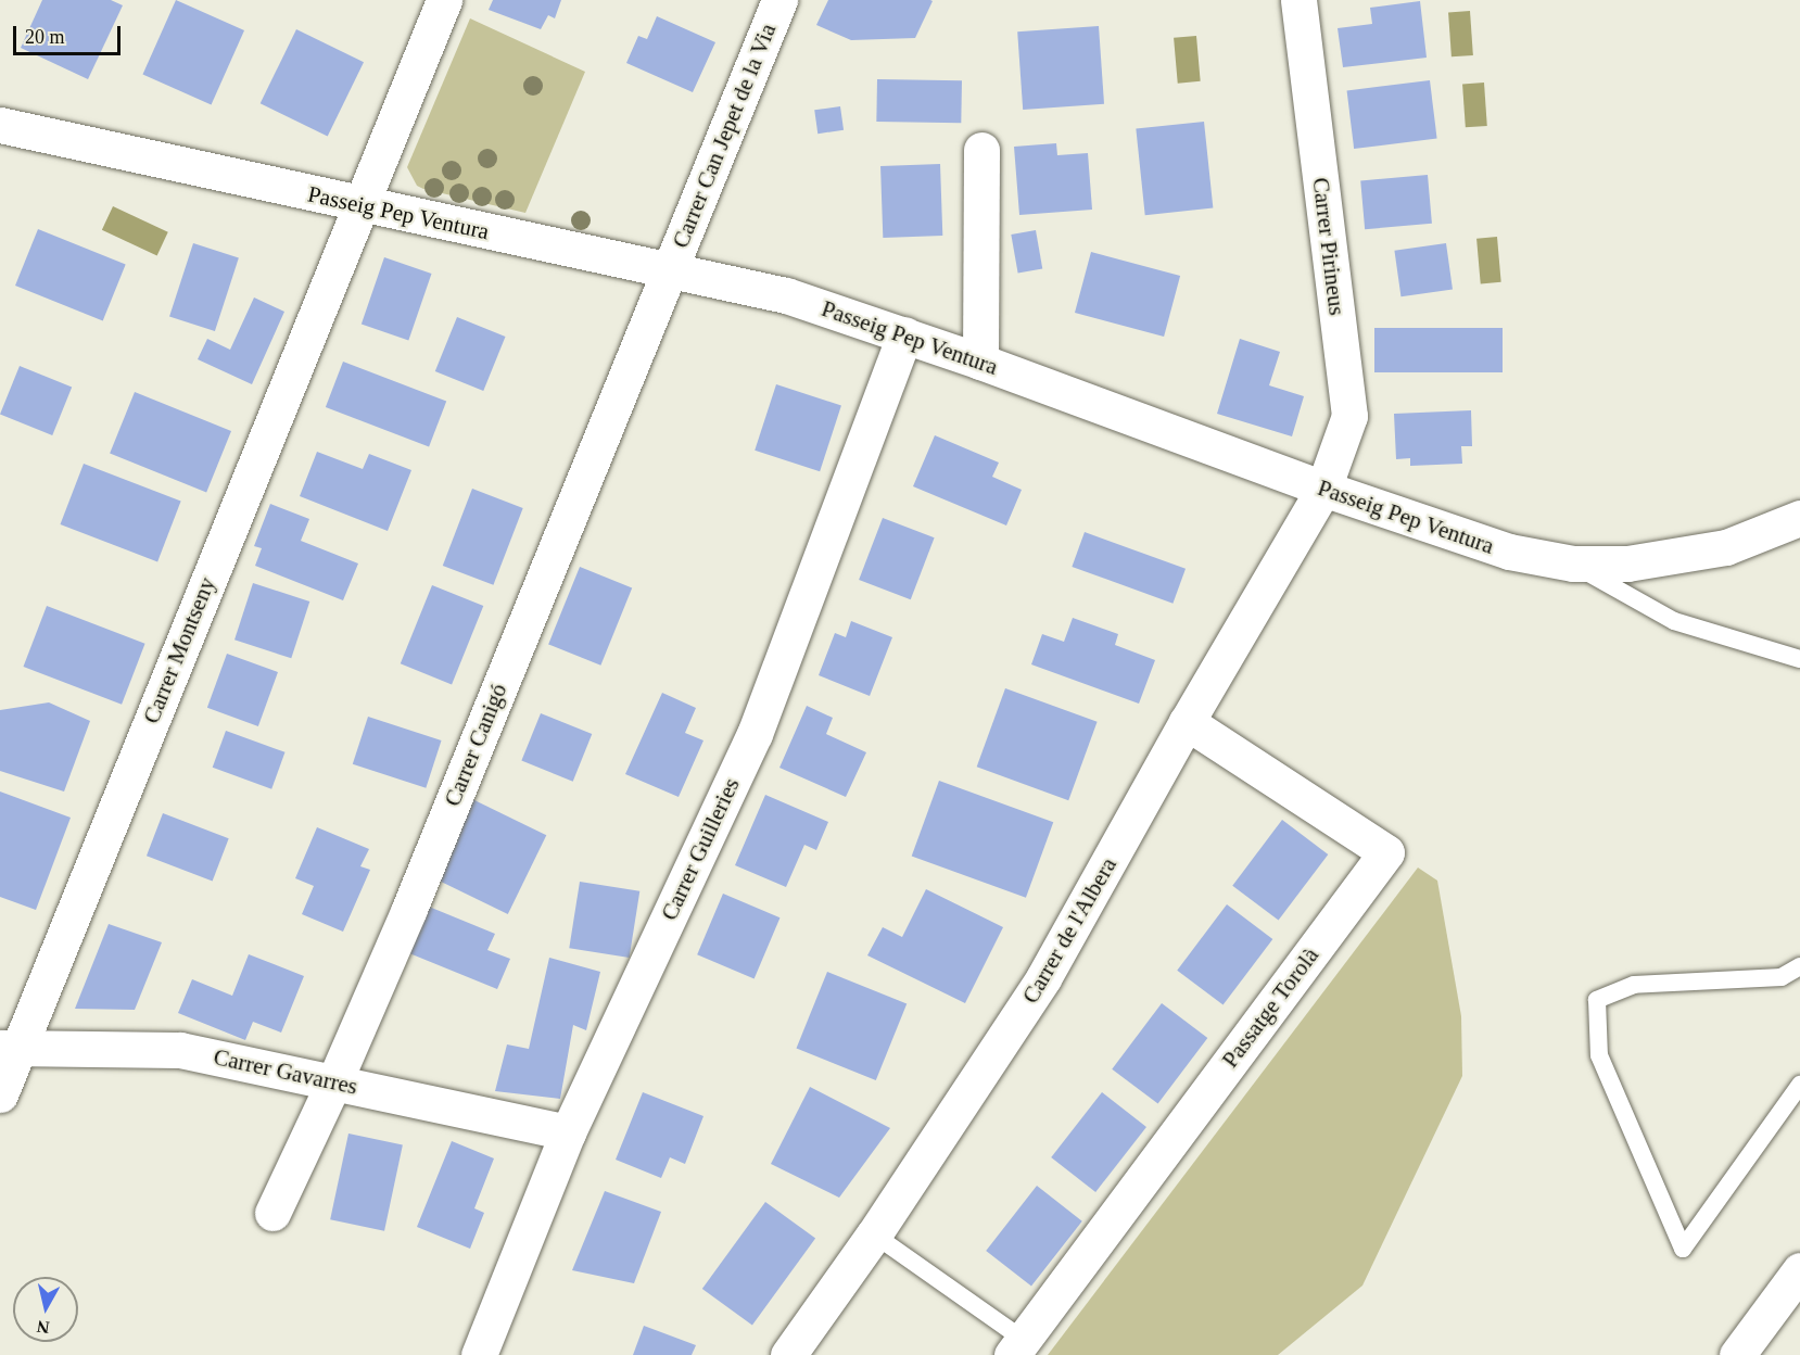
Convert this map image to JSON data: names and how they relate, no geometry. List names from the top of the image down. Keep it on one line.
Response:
{"streets":{"main road":["Carrer Can Jepet de la Via","Passeig Pep Ventura","Carrer Pirineus","Carrer Montseny","Carrer Canigó","Carrer Guilleries","Carrer de l'Albera","Passatge Torolà","Carrer Gavarres"]},"crossings":[["Carrer Can Jepet de la Via","Passeig Pep Ventura"],["Carrer Can Jepet de la Via","Carrer Canigó"],["Passeig Pep Ventura","Carrer Pirineus"],["Passeig Pep Ventura","Carrer Montseny"],["Passeig Pep Ventura","Carrer Canigó"],["Passeig Pep Ventura","Carrer Guilleries"],["Passeig Pep Ventura","Carrer de l'Albera"],["Carrer Pirineus","Carrer de l'Albera"],["Carrer Montseny","Carrer Gavarres"],["Carrer Canigó","Carrer Gavarres"],["Carrer Guilleries","Carrer Gavarres"],["Carrer de l'Albera","Passatge Torolà"]],"scale_bar":"20 m","north":"bottom"}
